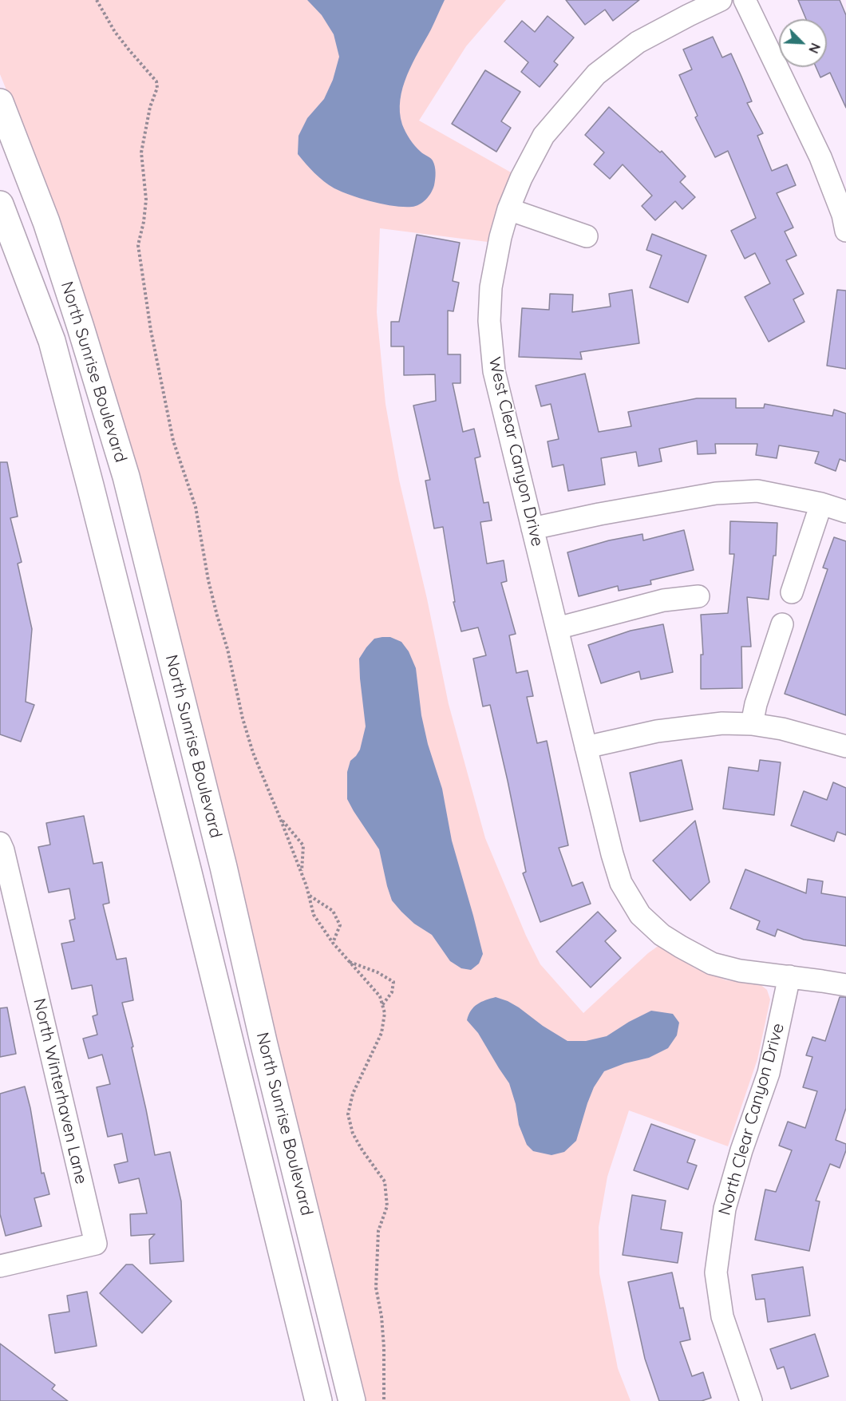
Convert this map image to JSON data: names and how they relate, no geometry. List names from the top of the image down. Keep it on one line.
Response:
{"streets":{"street":["North Sunrise Boulevard","West Clear Canyon Drive","North Winterhaven Lane","North Clear Canyon Drive"]},"crossings":[["West Clear Canyon Drive","North Clear Canyon Drive"]],"north":"bottom right"}
